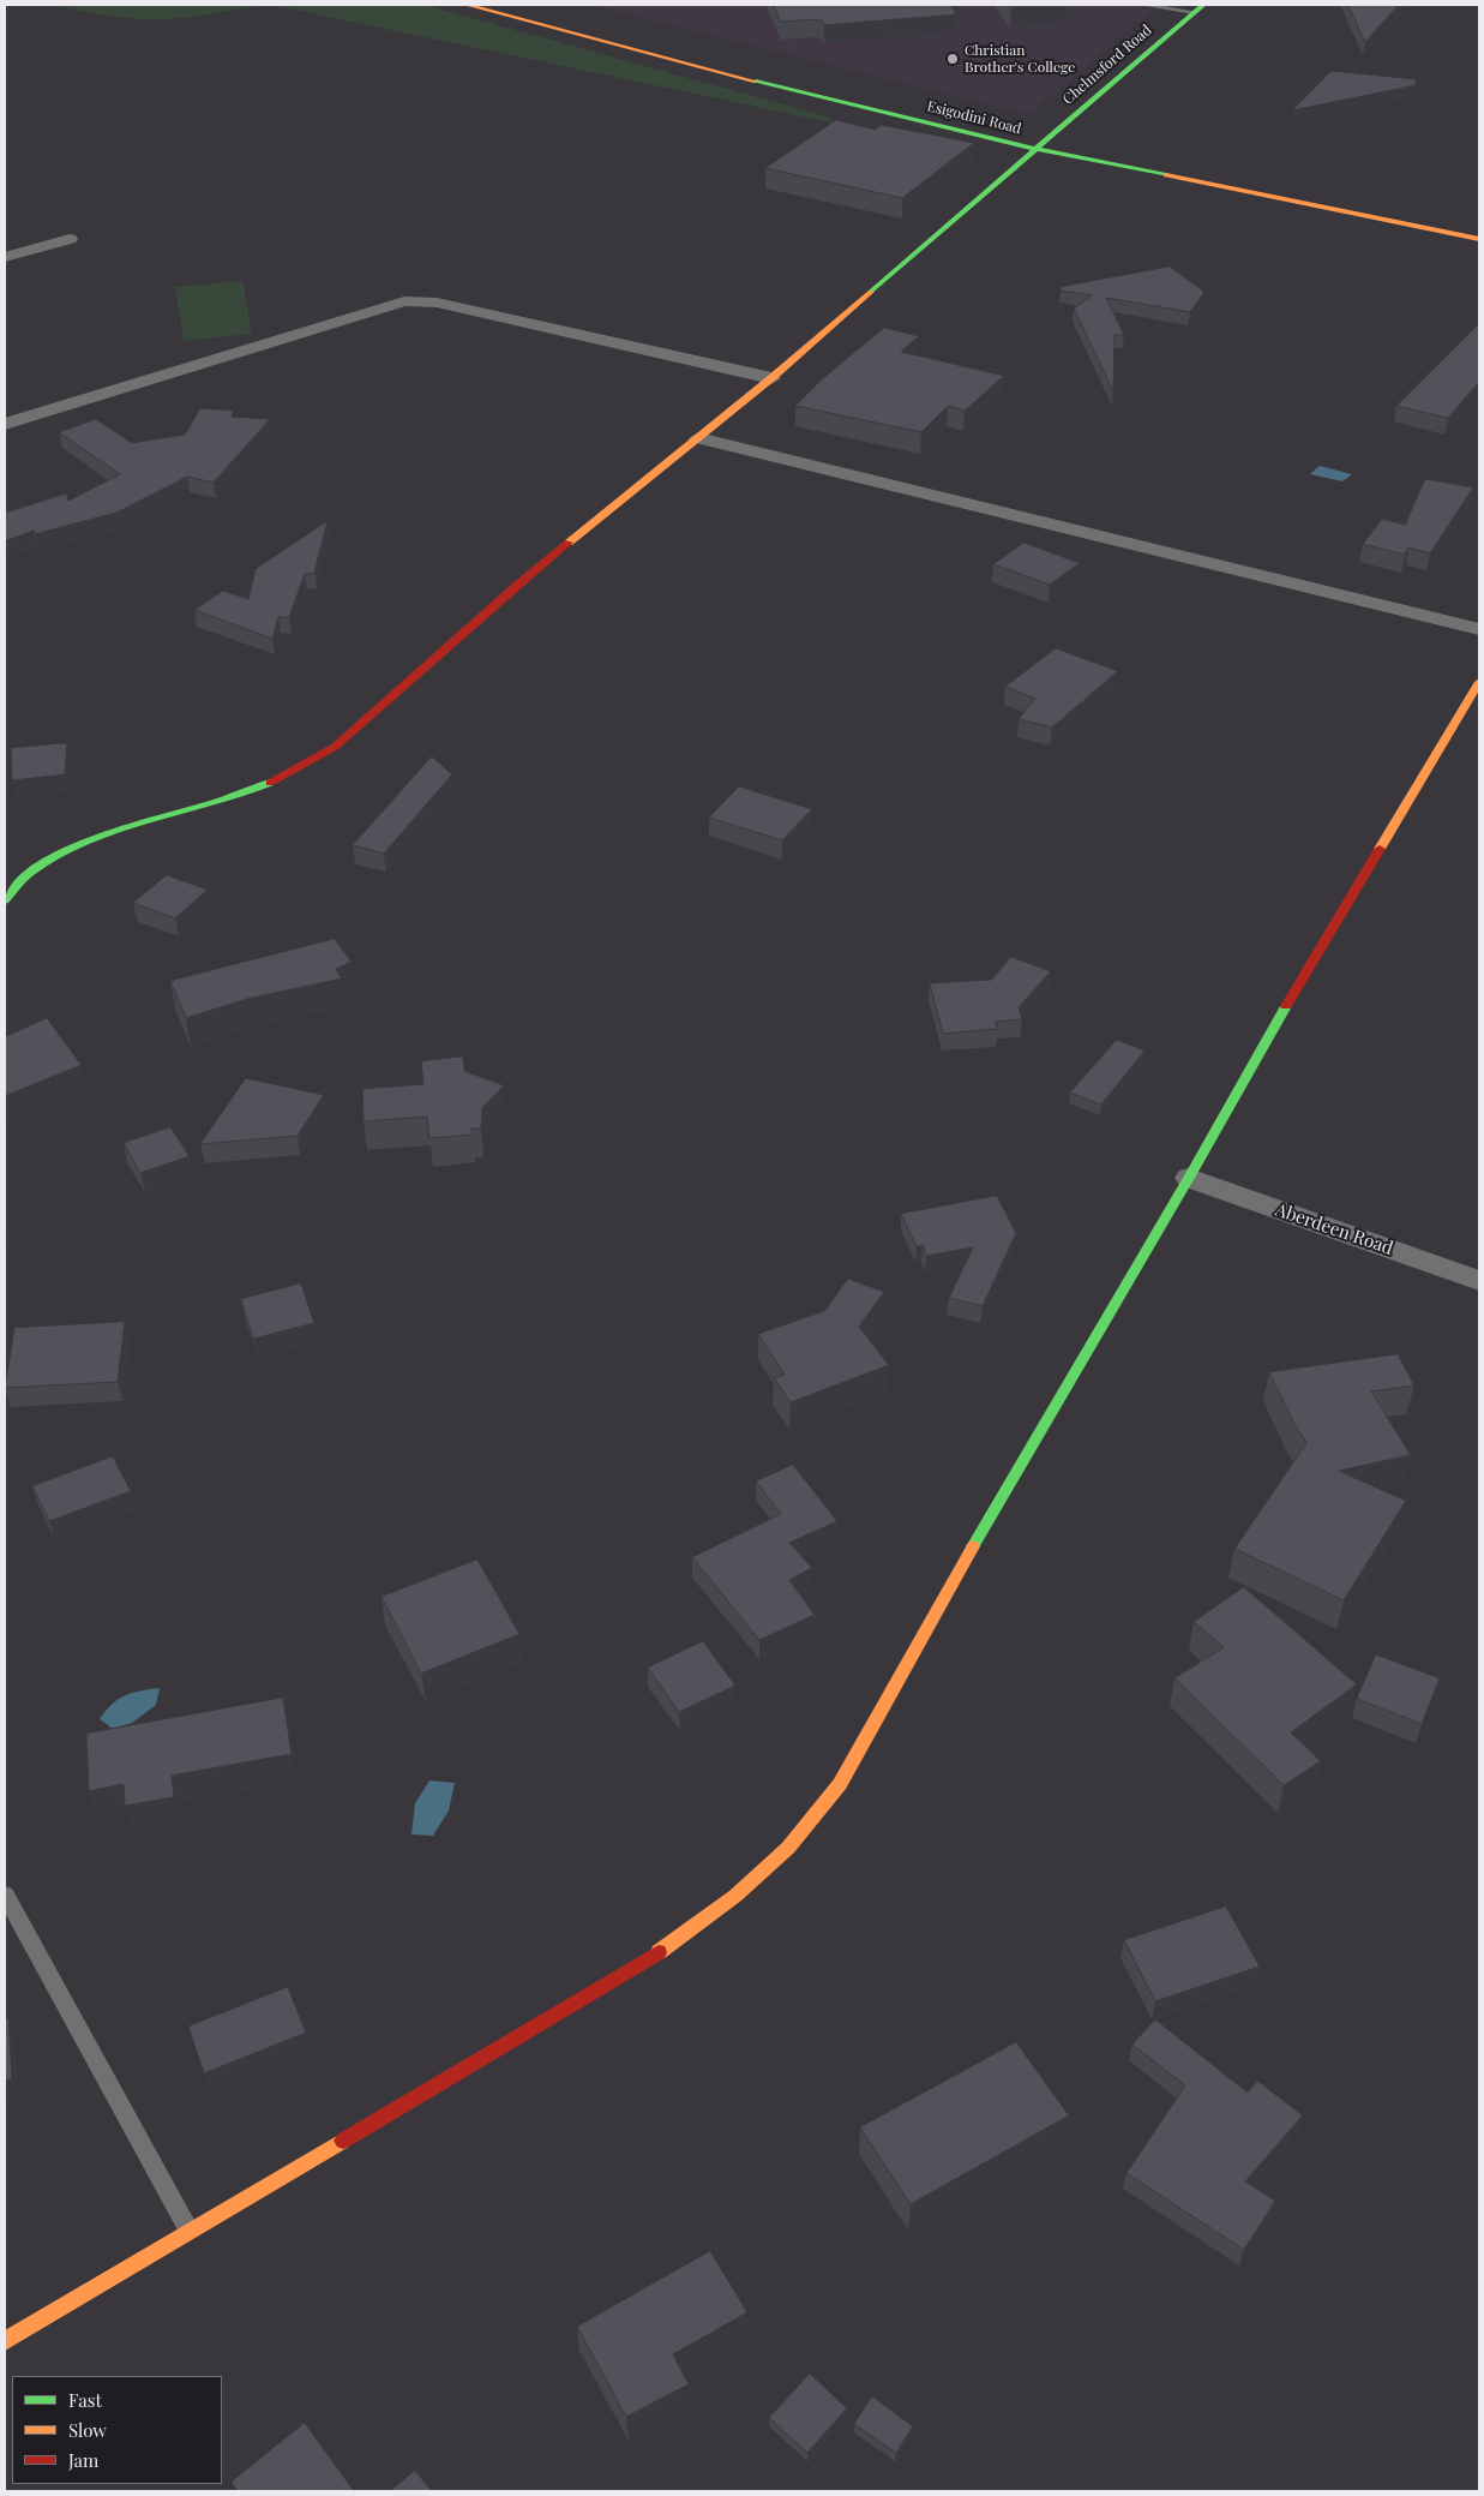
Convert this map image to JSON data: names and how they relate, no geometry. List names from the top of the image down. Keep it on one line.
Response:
{"streets":{"street":["Chelmsford Road","Esigodini Road","Aberdeen Road"]},"crossings":[["Chelmsford Road","Esigodini Road"]],"places":["Christian Brother's College"],"legend":["Fast","Slow","Jam"]}
